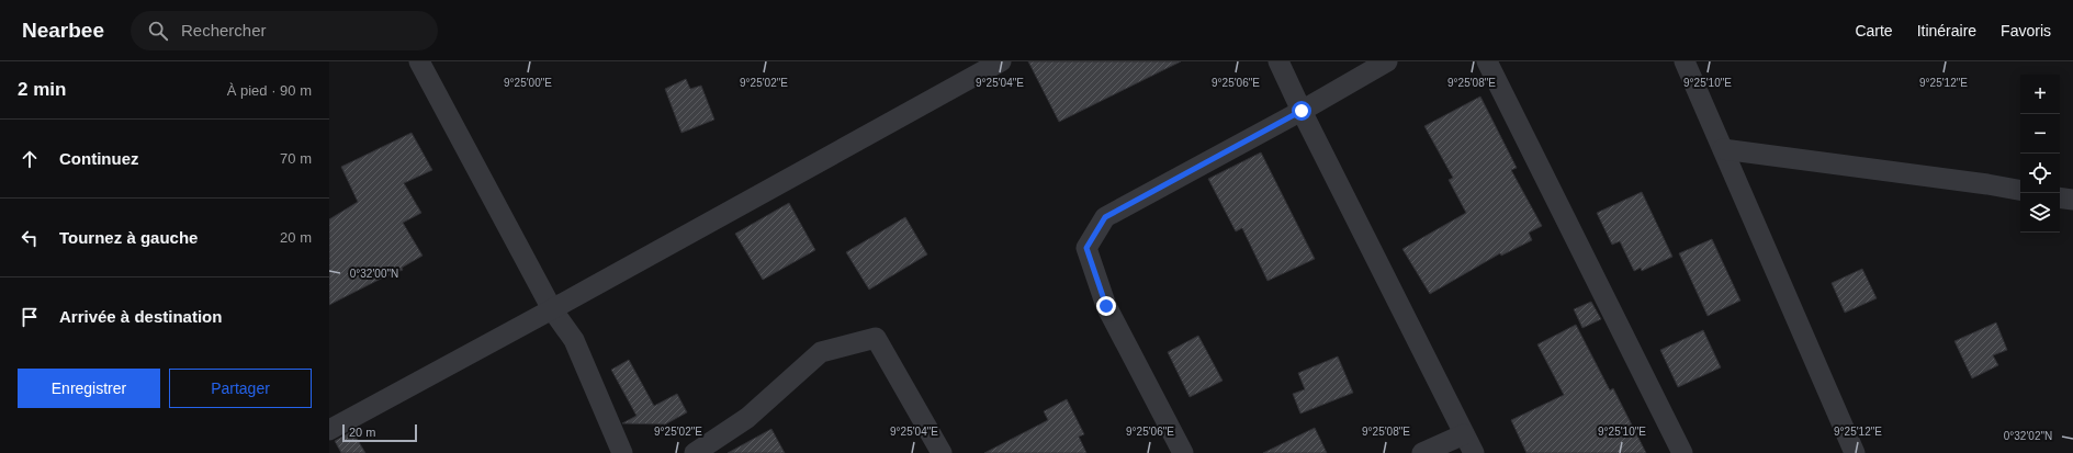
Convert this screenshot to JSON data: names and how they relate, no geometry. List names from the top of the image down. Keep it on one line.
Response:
{"scale_bar":"20 m","page":{"header":"Nearbee","search":"Rechercher","nav":["Carte","Itinéraire","Favoris"],"heading":["2 min","À pied · 90 m"],"map_buttons":["+","−"],"list":[["Continuez","70 m"],["Tournez à gauche","20 m"],"Arrivée à destination"],"buttons":["Enregistrer","Partager"],"scale":"20 m"},"coordinates":["9°25'00\"E","9°25'02\"E","9°25'04\"E","9°25'06\"E","9°25'08\"E","9°25'10\"E","9°25'12\"E","0°32'00\"N","0°32'02\"N"]}
